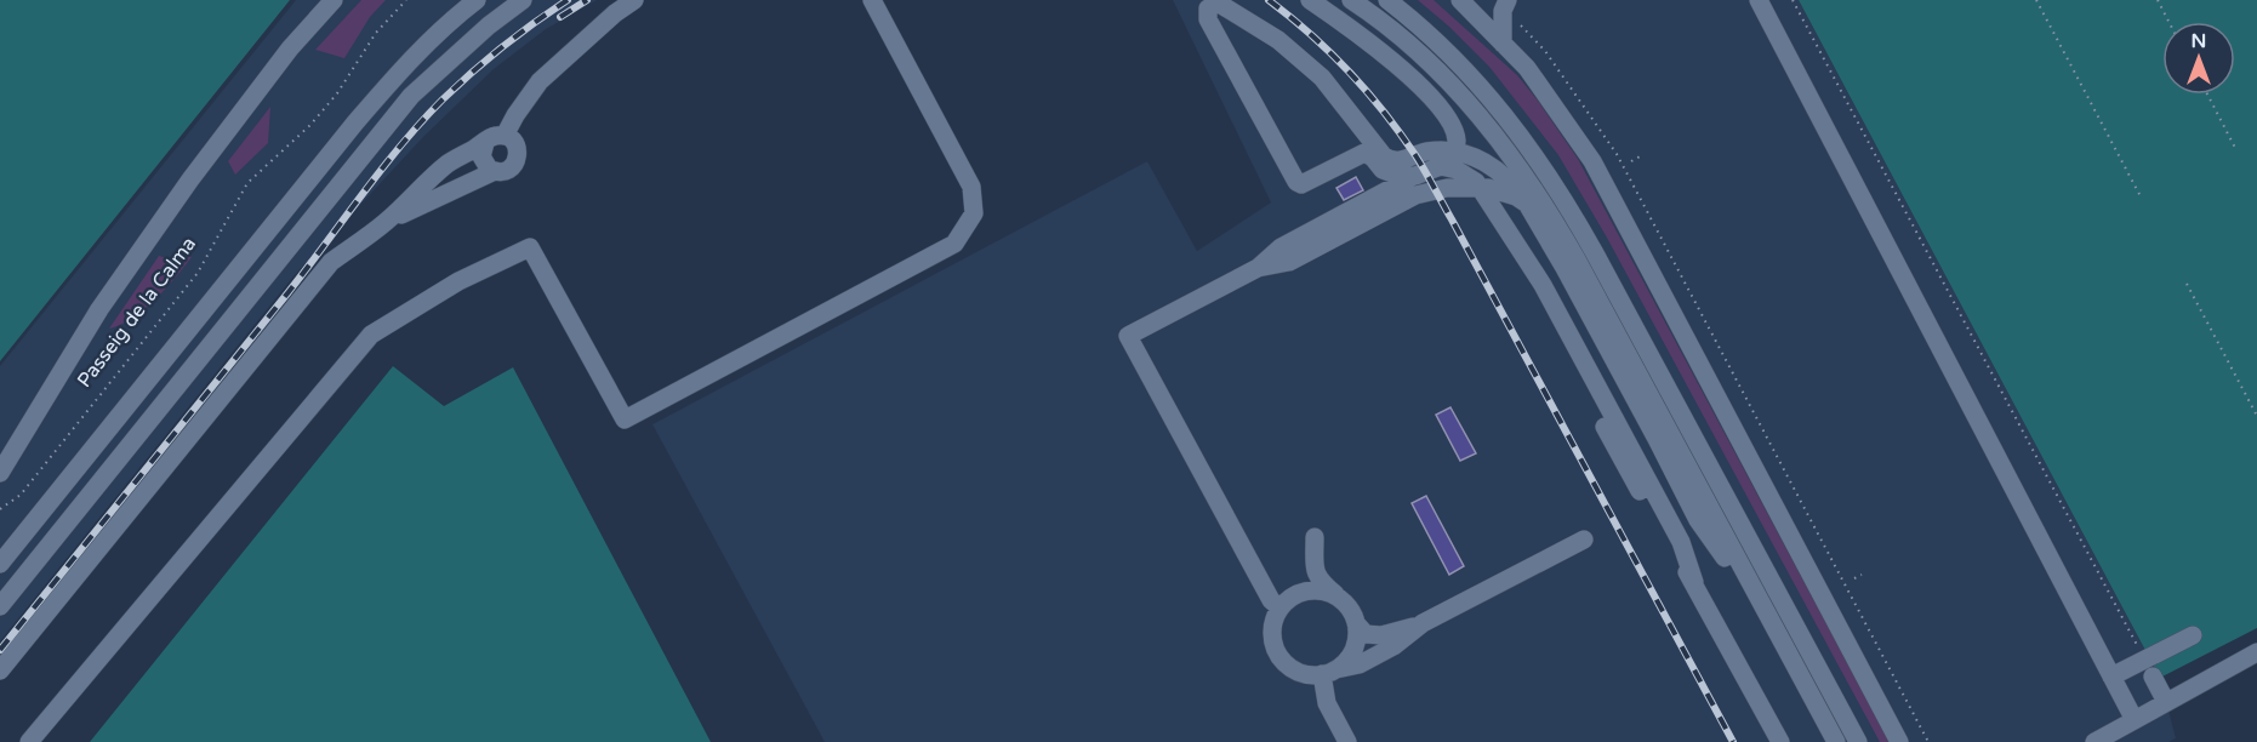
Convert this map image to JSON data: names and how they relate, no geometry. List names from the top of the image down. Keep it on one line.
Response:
{"streets":{"street":["Passeig de la Calma"]},"north":"top"}
